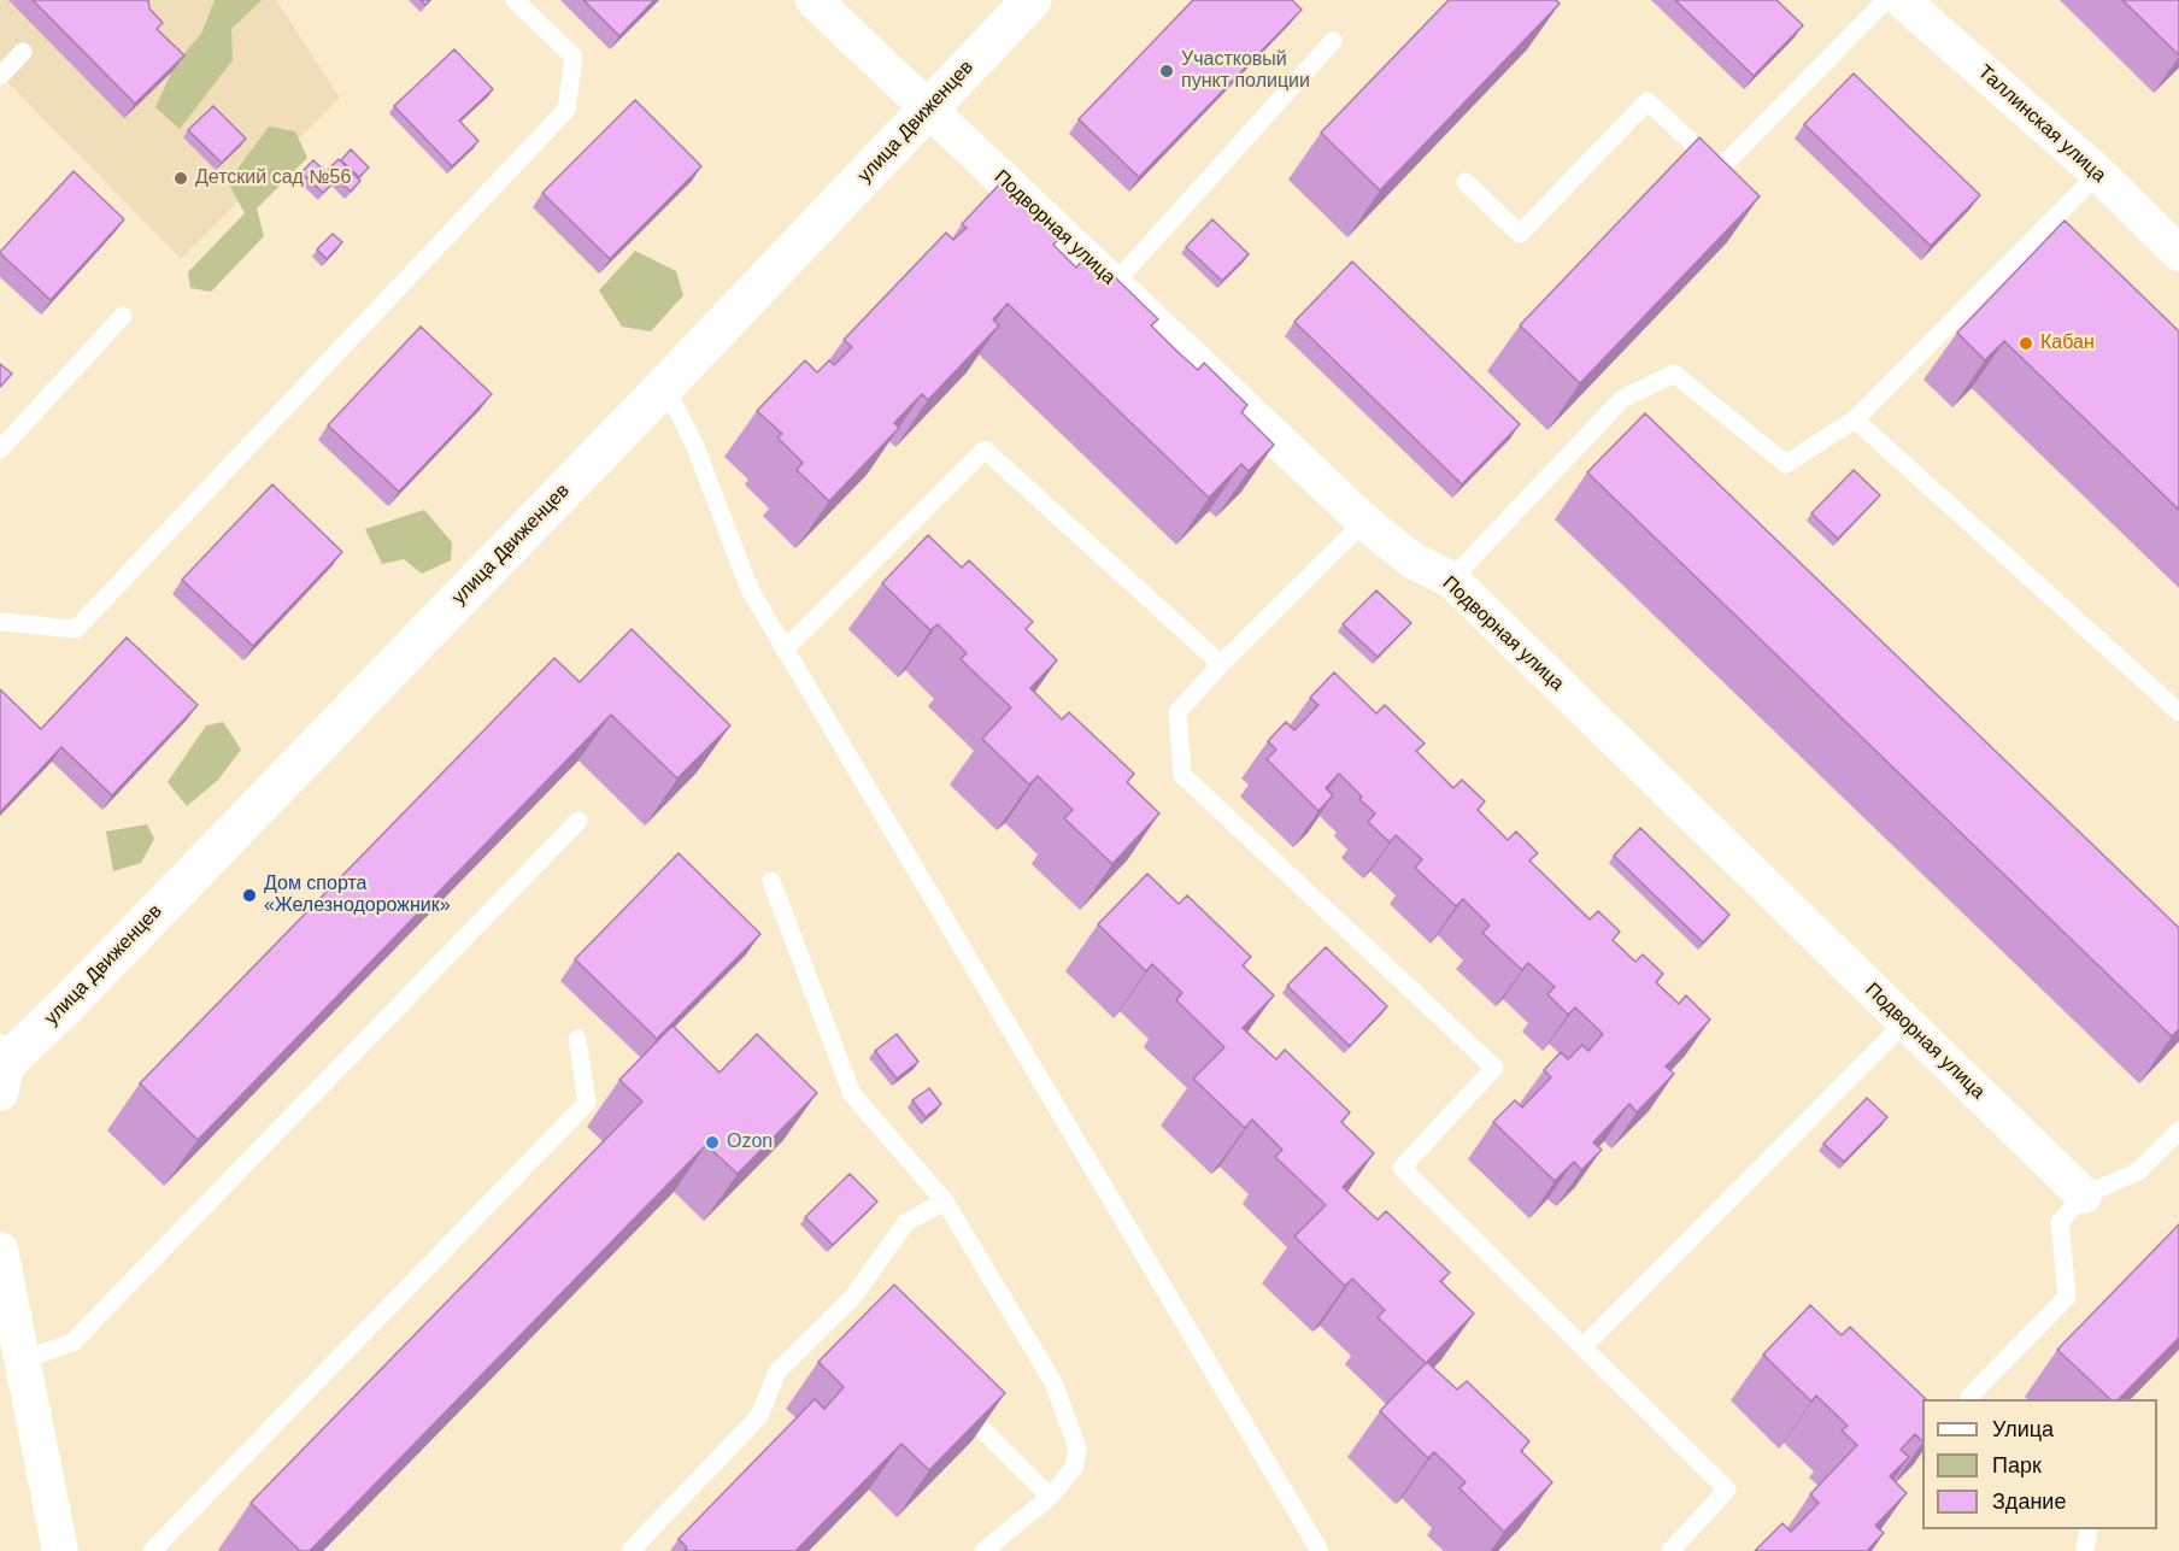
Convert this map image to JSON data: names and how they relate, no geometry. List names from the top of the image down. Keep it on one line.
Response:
{"streets":{"street":["улица Движенцев","Таллинская улица","Подворная улица"]},"crossings":[["улица Движенцев","Подворная улица"]],"places":["Участковый пункт полиции","Детский сад №56","Кабан","Дом спорта «Железнодорожник»","Ozon"],"legend":["Улица","Парк","Здание"]}
